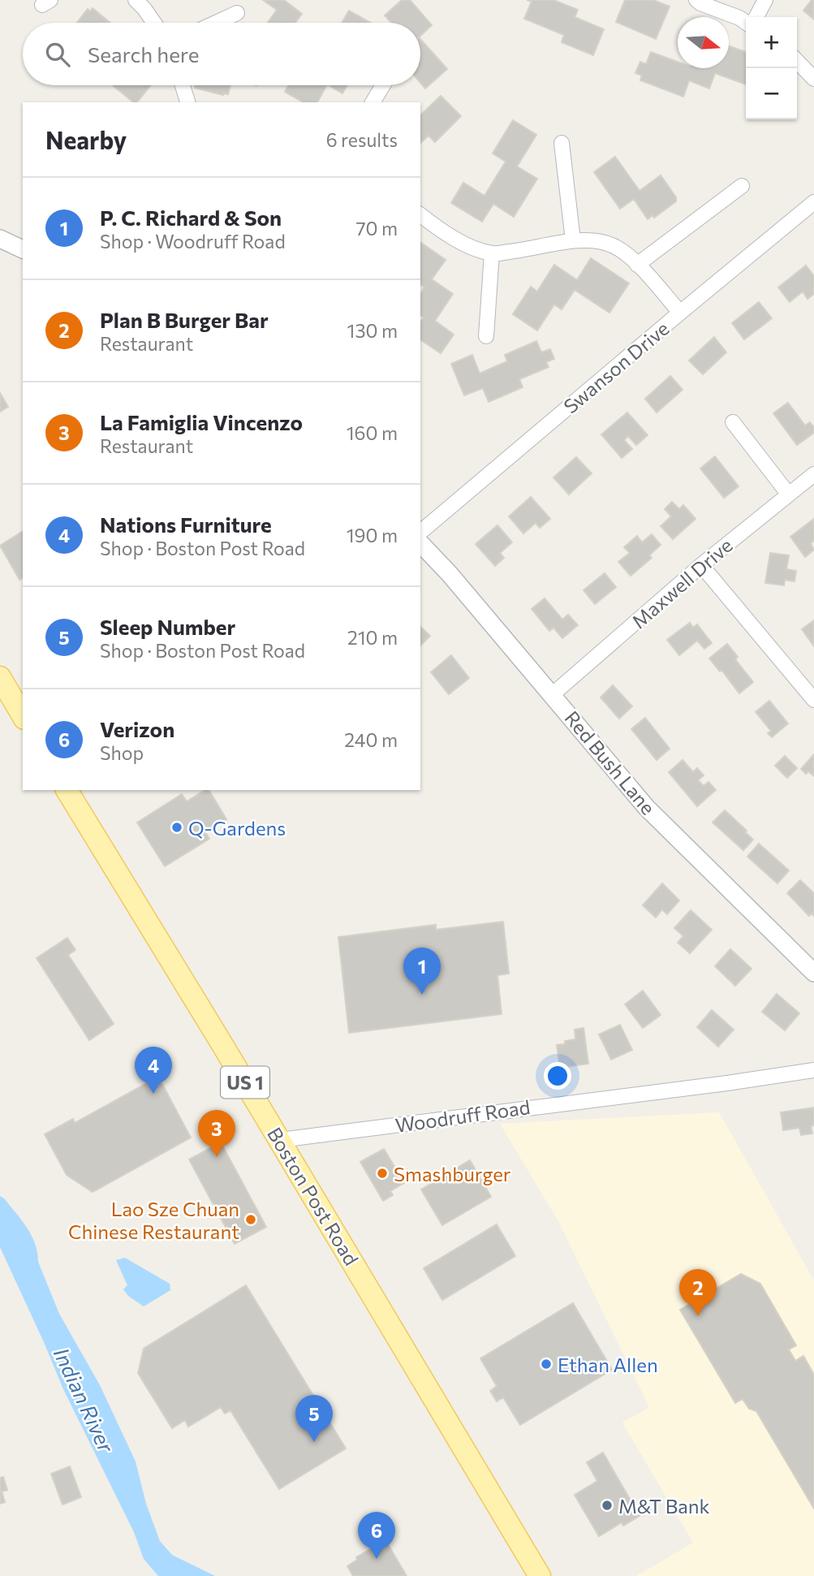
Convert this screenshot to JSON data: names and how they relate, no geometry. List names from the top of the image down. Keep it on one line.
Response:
{"streets":{"main road":["US 1","Boston Post Road"],"street":["Swanson Drive","Maxwell Drive","Red Bush Lane","Woodruff Road"]},"crossings":[["Maxwell Drive","Red Bush Lane"],["Woodruff Road","Boston Post Road"]],"water":["Indian River"],"places":["Q-Gardens","Smashburger","Lao Sze Chuan Chinese Restaurant","Ethan Allen","M&T Bank"],"north":"right","page":{"map_buttons":["+","−"],"search":"Search here","heading":["Nearby","6 results"],"list":[{"mark":"1","name":"P. C. Richard & Son","note":"Shop · Woodruff Road","value":"70 m"},{"mark":"2","name":"Plan B Burger Bar","note":"Restaurant","value":"130 m"},{"mark":"3","name":"La Famiglia Vincenzo","note":"Restaurant","value":"160 m"},{"mark":"4","name":"Nations Furniture","note":"Shop · Boston Post Road","value":"190 m"},{"mark":"5","name":"Sleep Number","note":"Shop · Boston Post Road","value":"210 m"},{"mark":"6","name":"Verizon","note":"Shop","value":"240 m"}],"pins":["1","4","3","2","5","6"]}}
